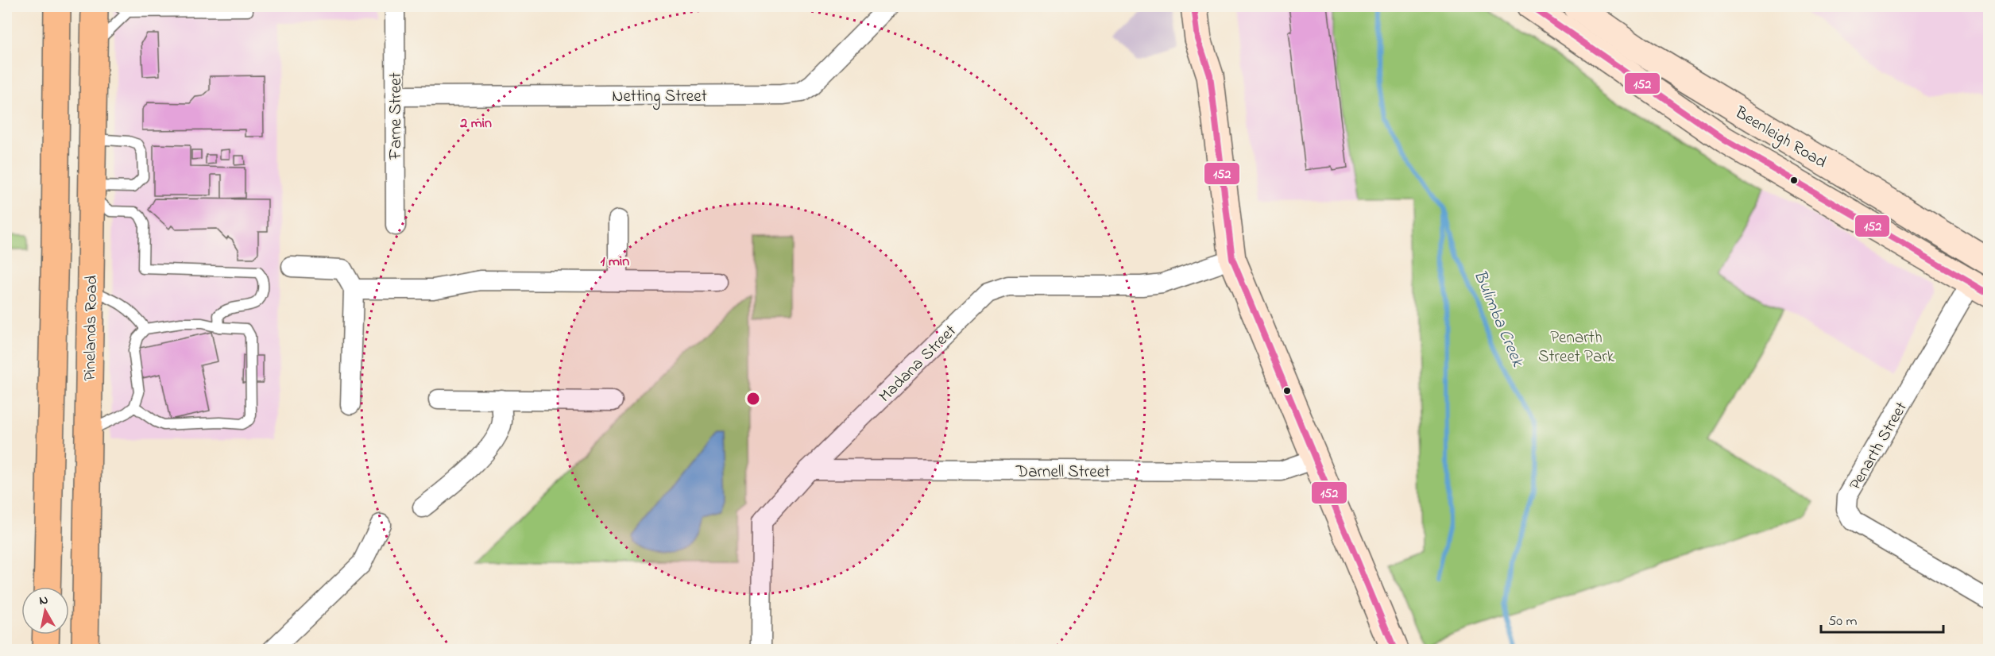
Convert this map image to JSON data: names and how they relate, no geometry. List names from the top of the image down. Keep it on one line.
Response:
{"streets":{"main road":["Beenleigh Road","Pinelands Road"],"street":["Netting Street","Farne Street","Madana Street","Penarth Street","Darnell Street"]},"crossings":[["Netting Street","Farne Street"],["Beenleigh Road","Penarth Street"],["Madana Street","Darnell Street"]],"water":["Bulimba Creek"],"parks":["Penarth Street Park"],"lines":["transit line 152"],"scale_bar":"50 m","north":"top","rings":["2 min","1 min"]}
